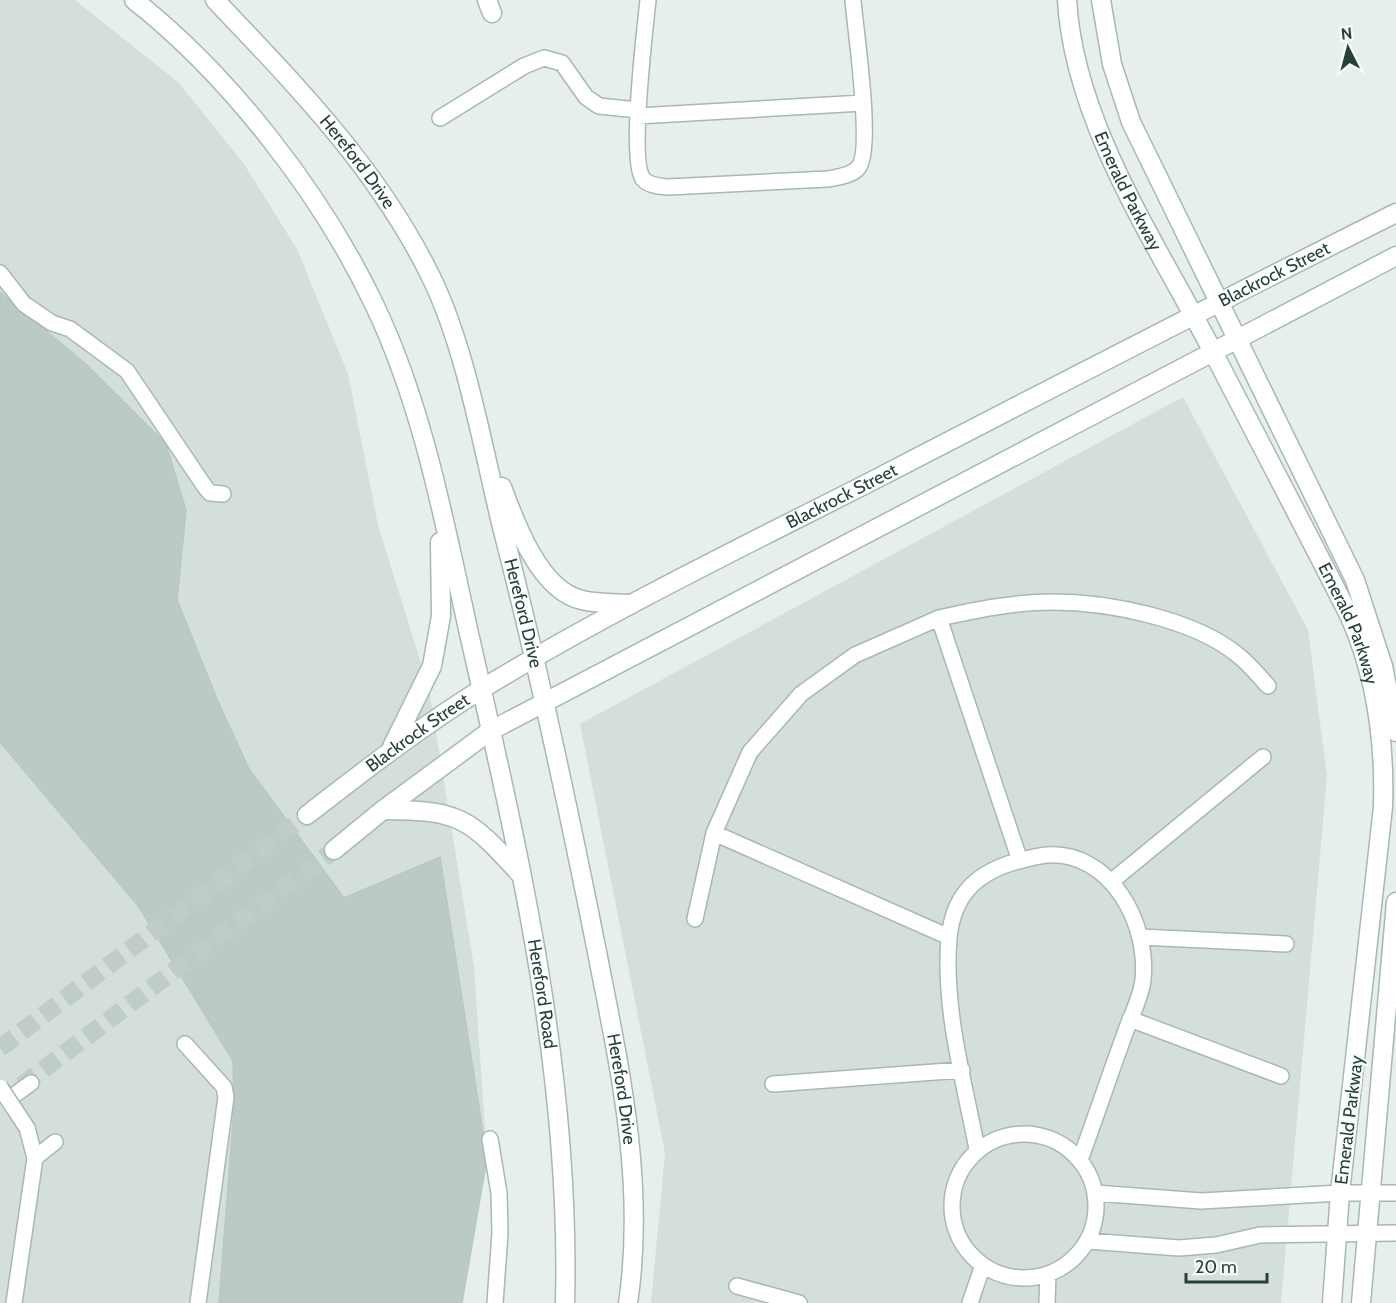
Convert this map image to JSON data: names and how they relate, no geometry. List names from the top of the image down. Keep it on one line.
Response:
{"streets":{"street":["Hereford Drive","Emerald Parkway","Blackrock Street","Hereford Road"]},"crossings":[["Hereford Drive","Blackrock Street"],["Emerald Parkway","Blackrock Street"],["Blackrock Street","Hereford Road"]],"scale_bar":"20 m","north":"top"}
